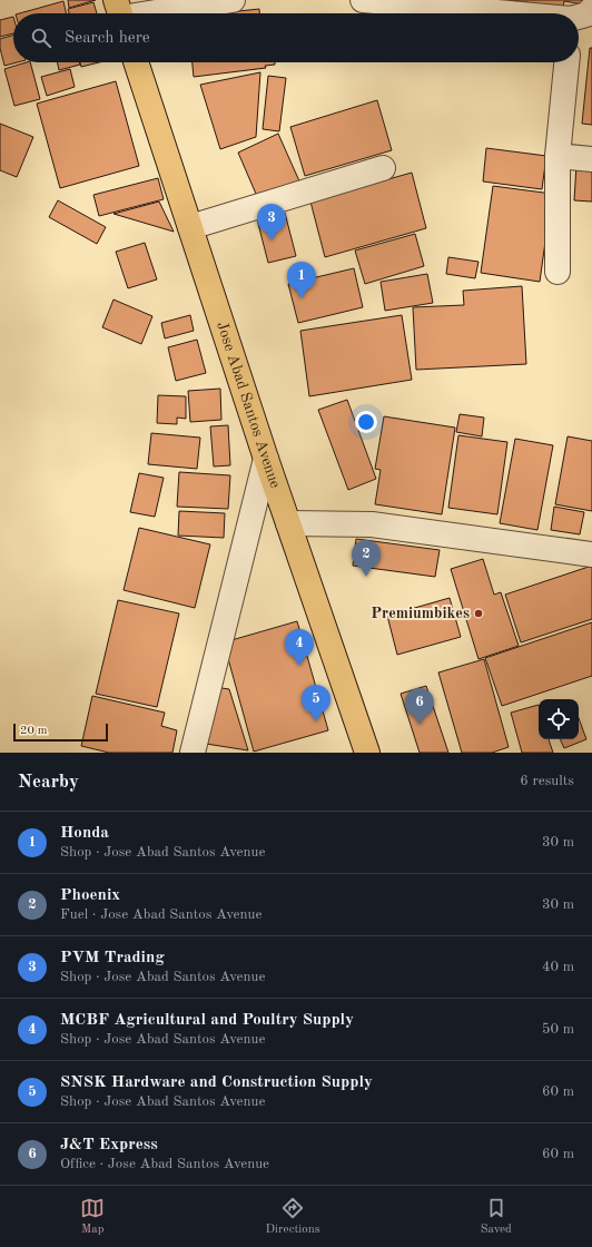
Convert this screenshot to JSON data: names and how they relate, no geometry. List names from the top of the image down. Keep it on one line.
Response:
{"streets":{"highway":["Jose Abad Santos Avenue"]},"places":["Premiumbikes"],"scale_bar":"20 m","page":{"search":"Search here","pins":["3","1","2","4","5","6"],"scale":"20 m","heading":["Nearby","6 results"],"list":[{"mark":"1","name":"Honda","note":"Shop · Jose Abad Santos Avenue","value":"30 m"},{"mark":"2","name":"Phoenix","note":"Fuel · Jose Abad Santos Avenue","value":"30 m"},{"mark":"3","name":"PVM Trading","note":"Shop · Jose Abad Santos Avenue","value":"40 m"},{"mark":"4","name":"MCBF Agricultural and Poultry Supply","note":"Shop · Jose Abad Santos Avenue","value":"50 m"},{"mark":"5","name":"SNSK Hardware and Construction Supply","note":"Shop · Jose Abad Santos Avenue","value":"60 m"},{"mark":"6","name":"J&T Express","note":"Office · Jose Abad Santos Avenue","value":"60 m"}],"nav":["Map","Directions","Saved"]}}
